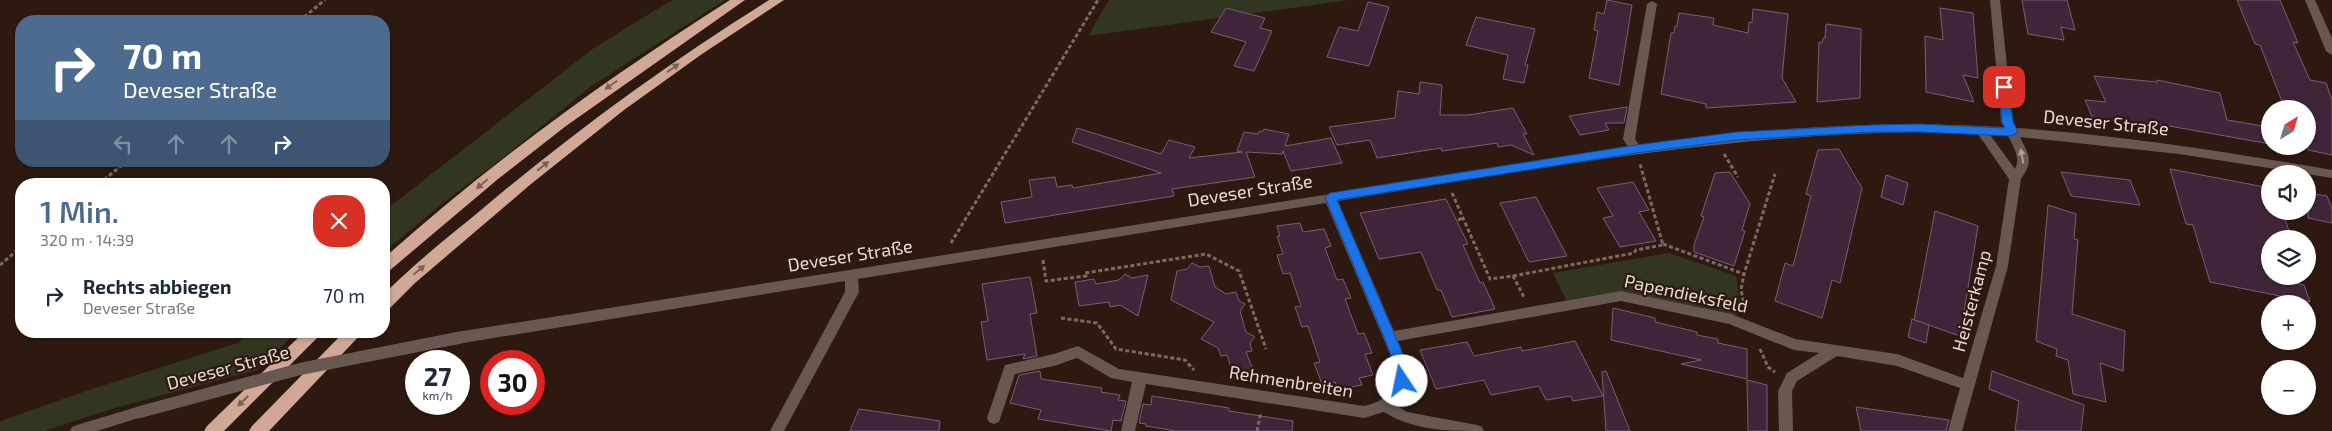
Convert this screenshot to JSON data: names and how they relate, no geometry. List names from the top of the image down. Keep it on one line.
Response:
{"streets":{"street":["Deveser Straße","Papendieksfeld","Heisterkamp","Rehmenbreiten"]},"crossings":[["Deveser Straße","Heisterkamp"],["Papendieksfeld","Heisterkamp"]],"north":"top right","page":{"turn":["70 m","Deveser Straße"],"map_buttons":["+","−"],"heading":["1 Min.","320 m · 14:39"],"list":[{"name":"Rechts abbiegen","note":"Deveser Straße","value":"70 m"}],"speed":"27 km/h","limit":"30"}}
